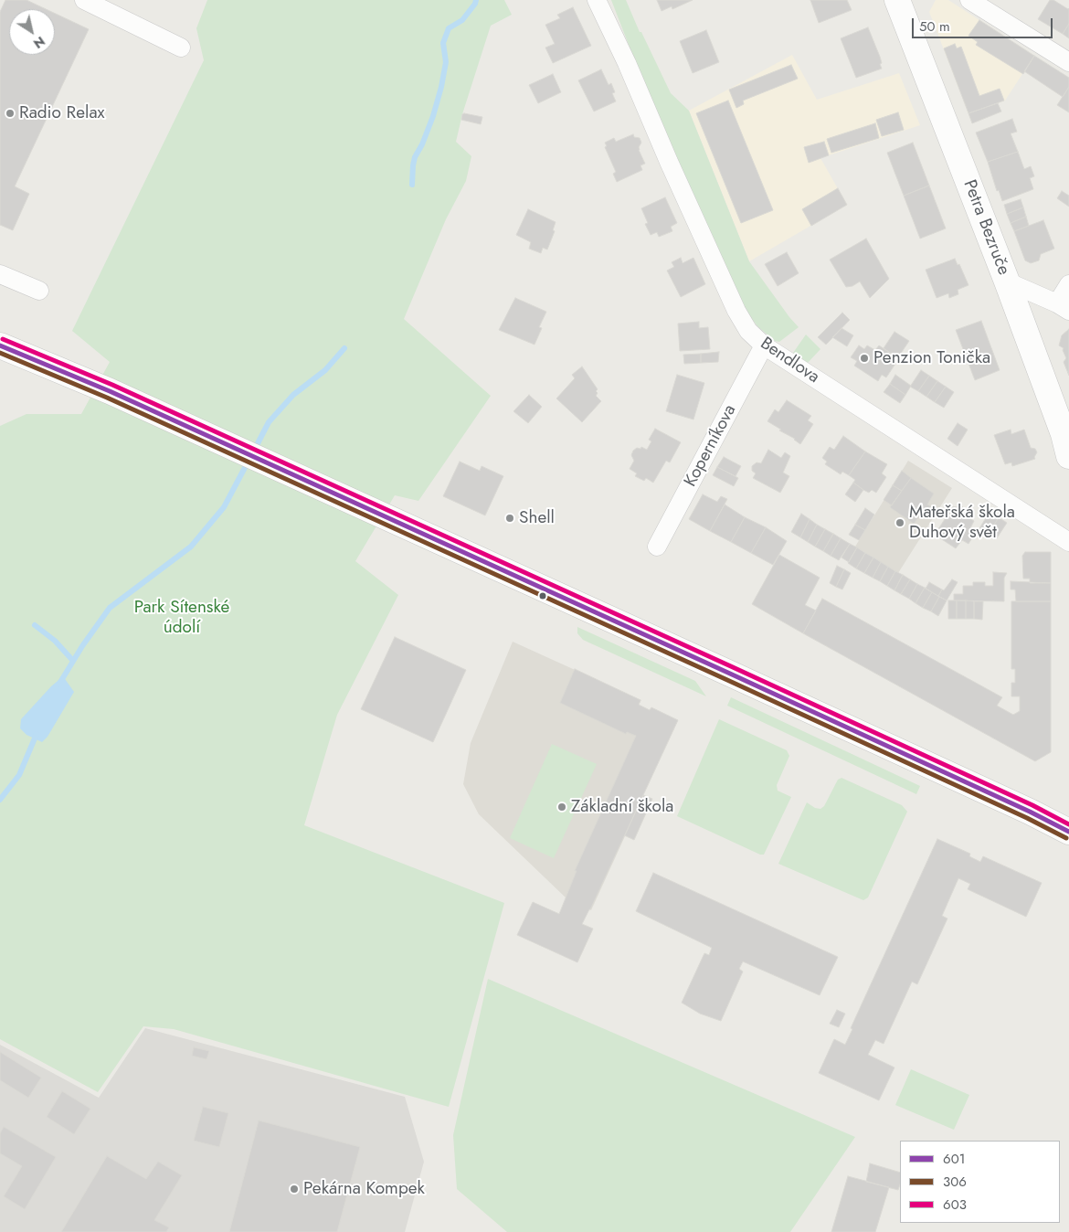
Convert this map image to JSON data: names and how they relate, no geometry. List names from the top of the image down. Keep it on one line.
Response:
{"streets":{"street":["Petra Bezruče","Bendlova","Koperníkova"]},"crossings":[["Bendlova","Koperníkova"]],"parks":["Park Sítenské údolí"],"places":["Radio Relax","Penzion Tonička","Shell","Mateřská škola Duhový svět","Základní škola","Pekárna Kompek"],"lines":["transit line 603","transit line 601","transit line 306"],"legend":["601","306","603"],"scale_bar":"50 m","north":"bottom right"}
